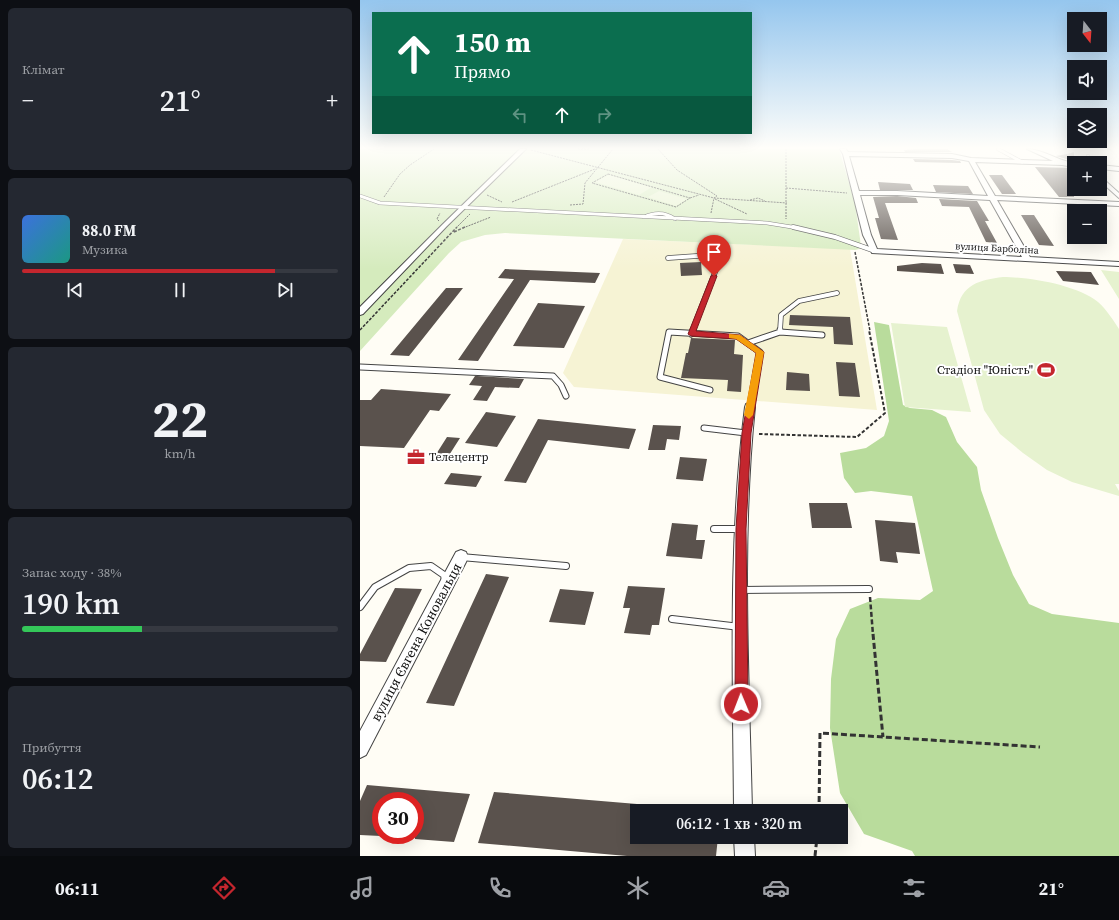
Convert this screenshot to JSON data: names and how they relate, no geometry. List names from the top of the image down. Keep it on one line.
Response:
{"streets":{"street":["вулиця Барболіна","вулиця Євгена Коновальця"]},"places":{"sports":["Стадіон \"Юність\""],"office":["Телецентр"]},"north":"bottom","page":{"tile":["Клімат",["22","km/h"],["Запас ходу · 38%","190 km"],["Прибуття","06:12"]],"map_buttons":["+","−"],"turn":["150 m","Прямо"],"heat":["−","21°","+"],"song":["88.0 FM","Музика"],"limit":"30","trip":"06:12 · 1 хв · 320 m","tabs":["06:11","21°"]}}
